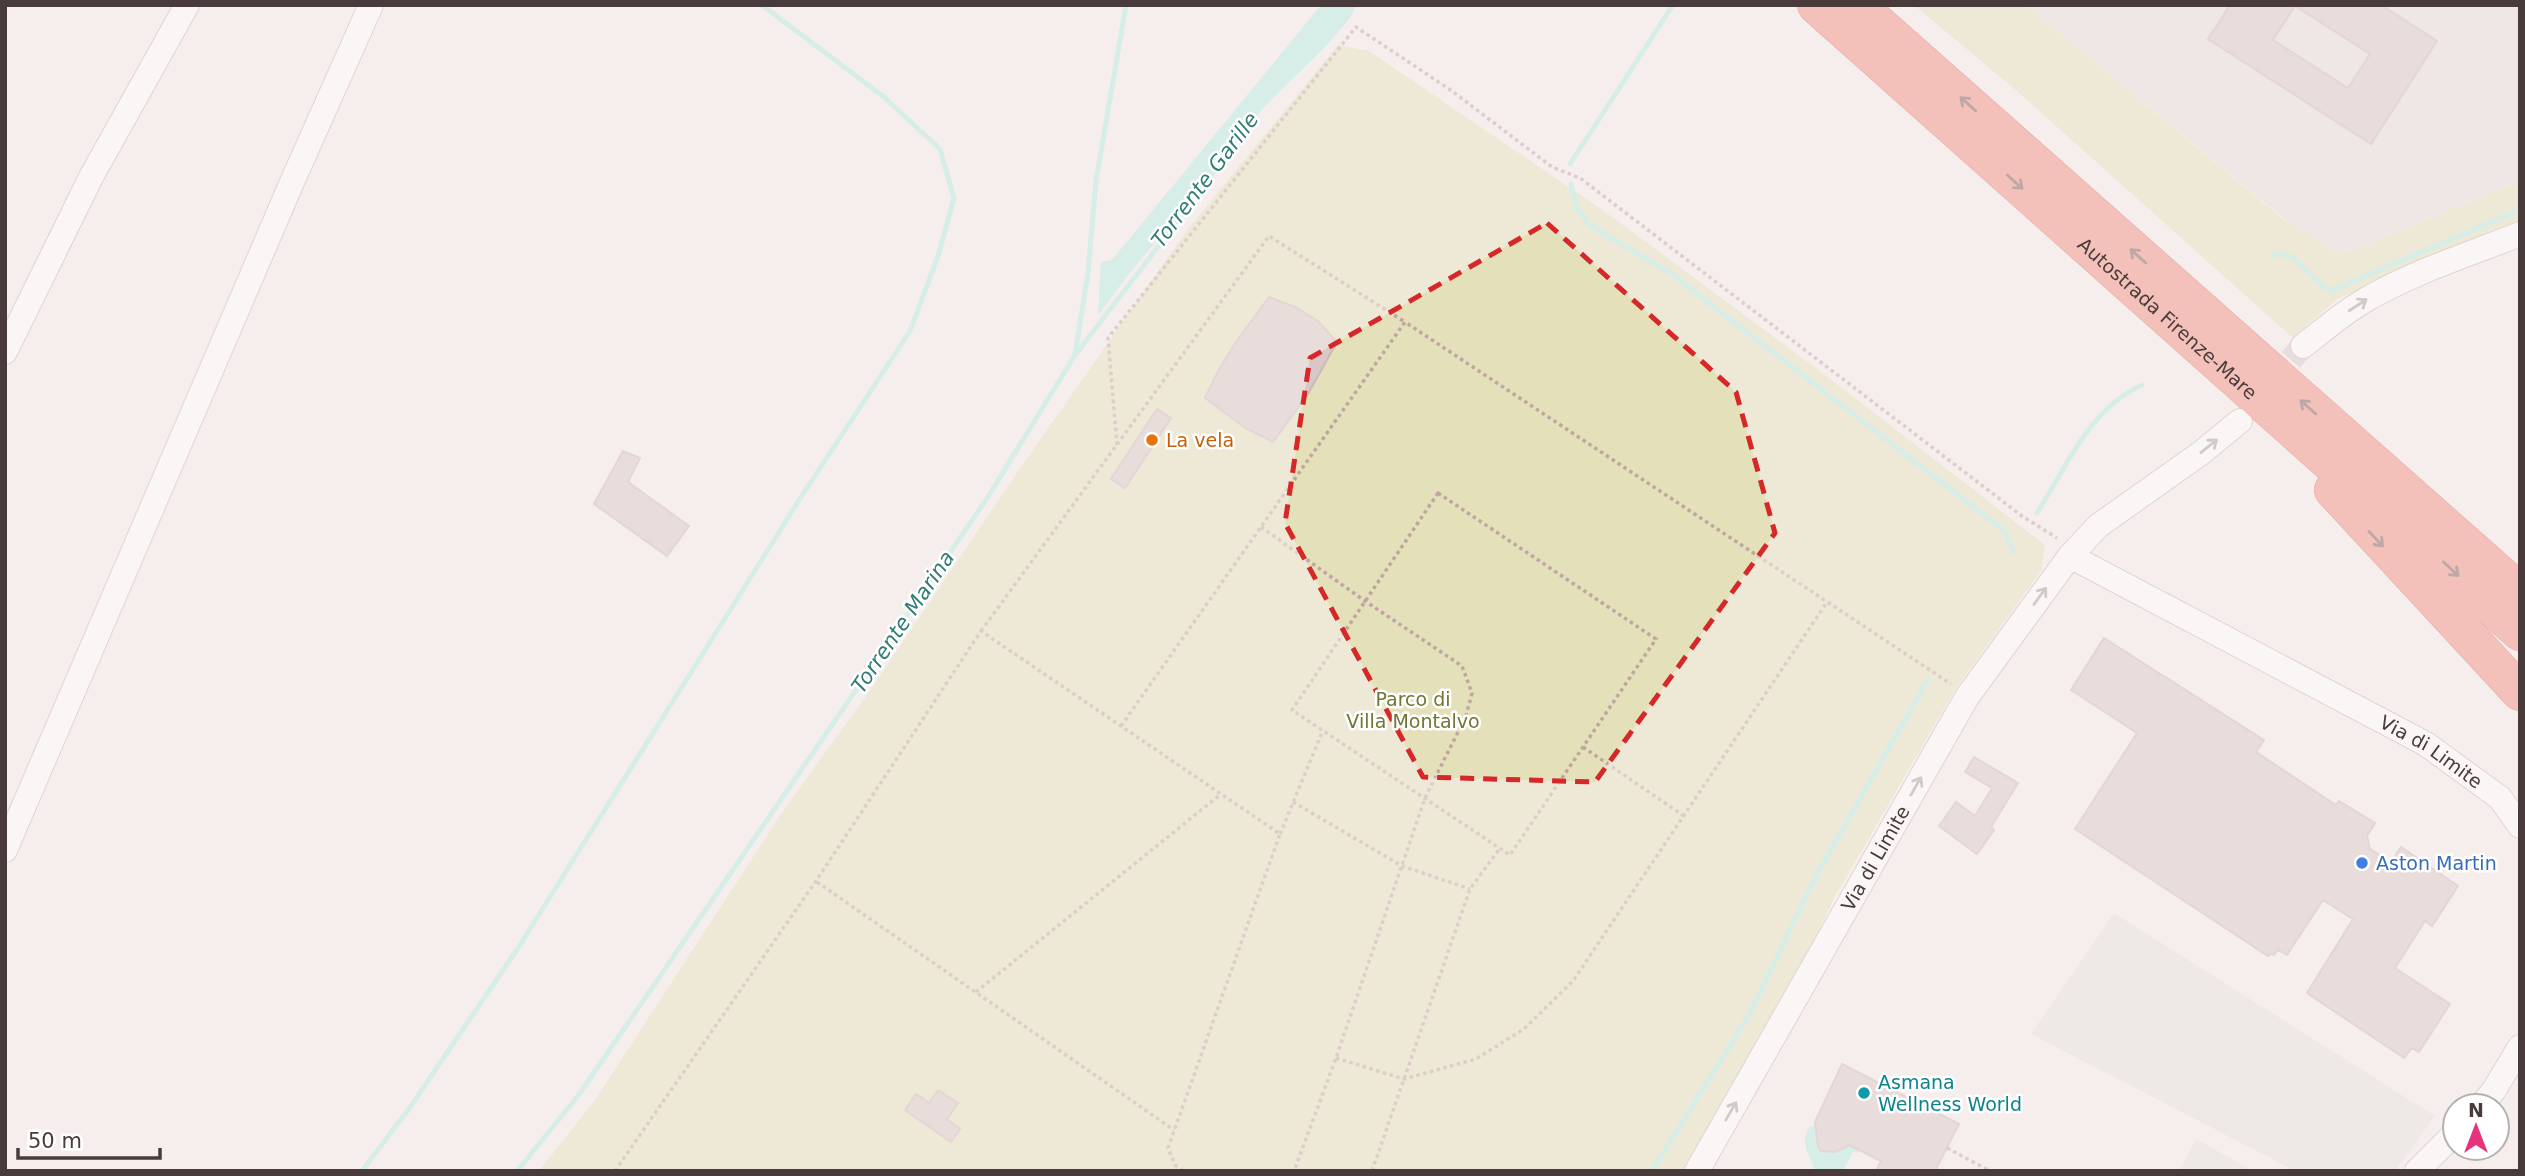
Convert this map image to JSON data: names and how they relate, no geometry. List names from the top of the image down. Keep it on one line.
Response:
{"streets":{"highway":["Autostrada Firenze-Mare"],"street":["Via di Limite"]},"one_way":["Via di Limite"],"water":["Torrente Garille","Torrente Marina"],"parks":["Parco di Villa Montalvo"],"places":["La vela","Aston Martin","Asmana Wellness World"],"scale_bar":"50 m","north":"top"}
